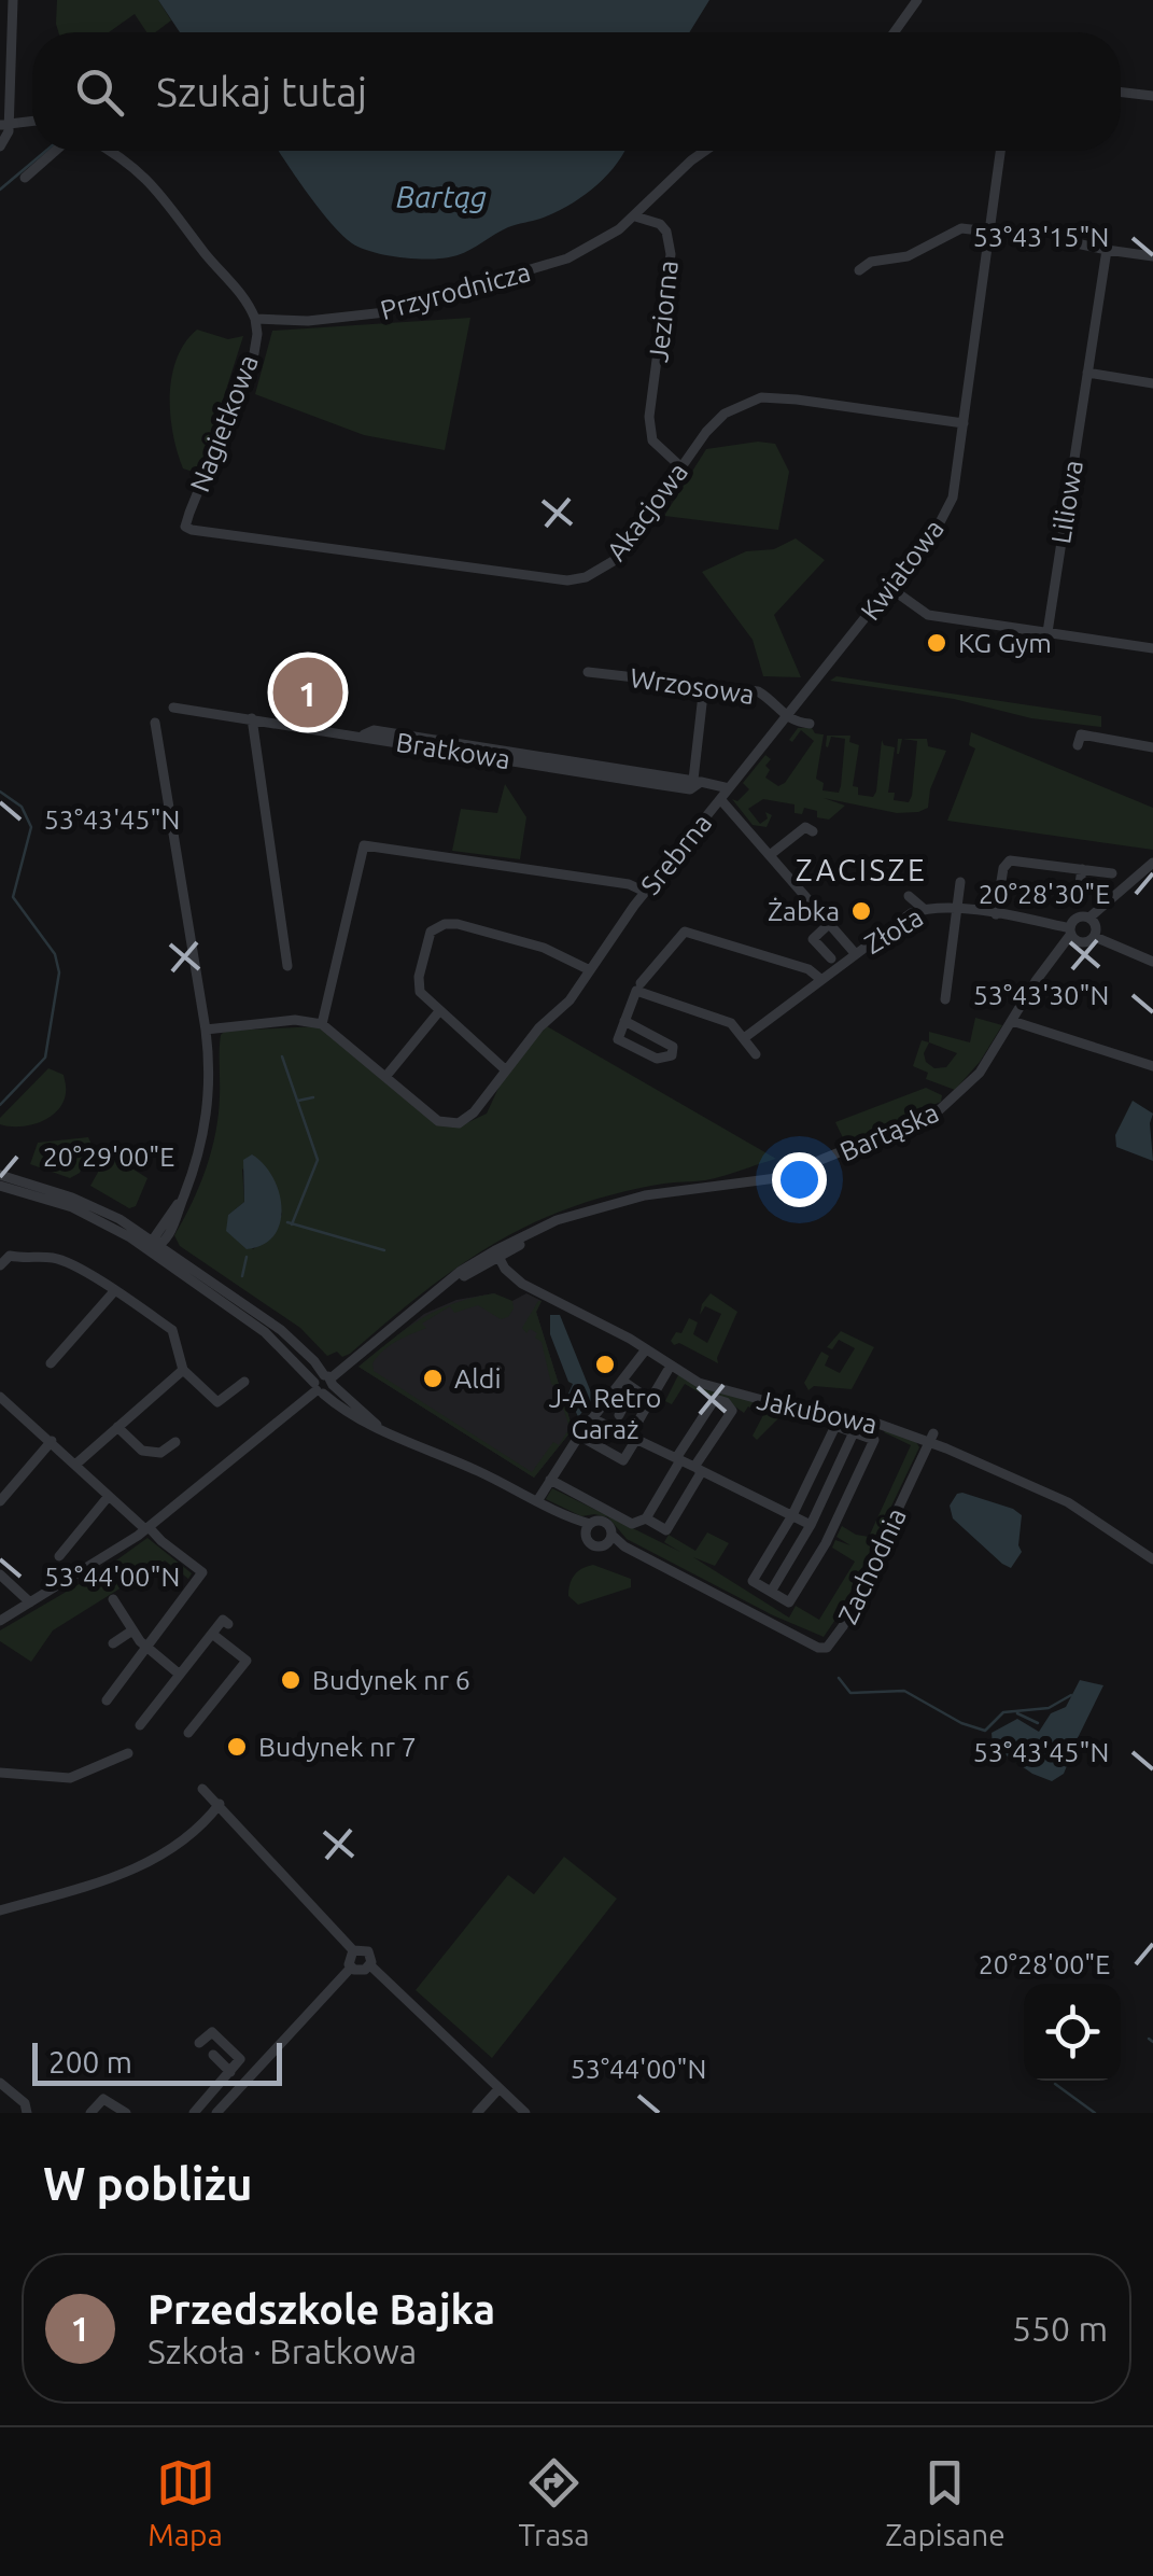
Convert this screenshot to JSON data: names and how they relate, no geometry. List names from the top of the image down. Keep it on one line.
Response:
{"streets":{"street":["Przyrodnicza","Jeziorna","Nagietkowa","Liliowa","Akacjowa","Kwiatowa","Wrzosowa","Bratkowa","Srebrna","Złota","Bartąska","Jakubowa","Zachodnia"]},"crossings":[["Przyrodnicza","Jeziorna"],["Przyrodnicza","Nagietkowa"],["Jeziorna","Akacjowa"],["Nagietkowa","Akacjowa"],["Akacjowa","Kwiatowa"],["Kwiatowa","Wrzosowa"],["Kwiatowa","Srebrna"],["Srebrna","Złota"],["Złota","Bartąska"],["Bartąska","Jakubowa"],["Jakubowa","Zachodnia"]],"districts":["ZACISZE"],"water":["Bartąg"],"places":["KG Gym","Żabka","J-A Retro Garaż","Aldi","Budynek nr 6","Budynek nr 7"],"scale_bar":"200 m","page":{"search":"Szukaj tutaj","pins":"1","scale":"200 m","heading":"W pobliżu","list":[{"mark":"1","name":"Przedszkole Bajka","note":"Szkoła · Bratkowa","value":"550 m"}],"nav":["Mapa","Trasa","Zapisane"]},"coordinates":["53°43'15\"N","53°43'45\"N","20°28'30\"E","53°43'30\"N","20°29'00\"E","53°44'00\"N","20°28'00\"E"]}
